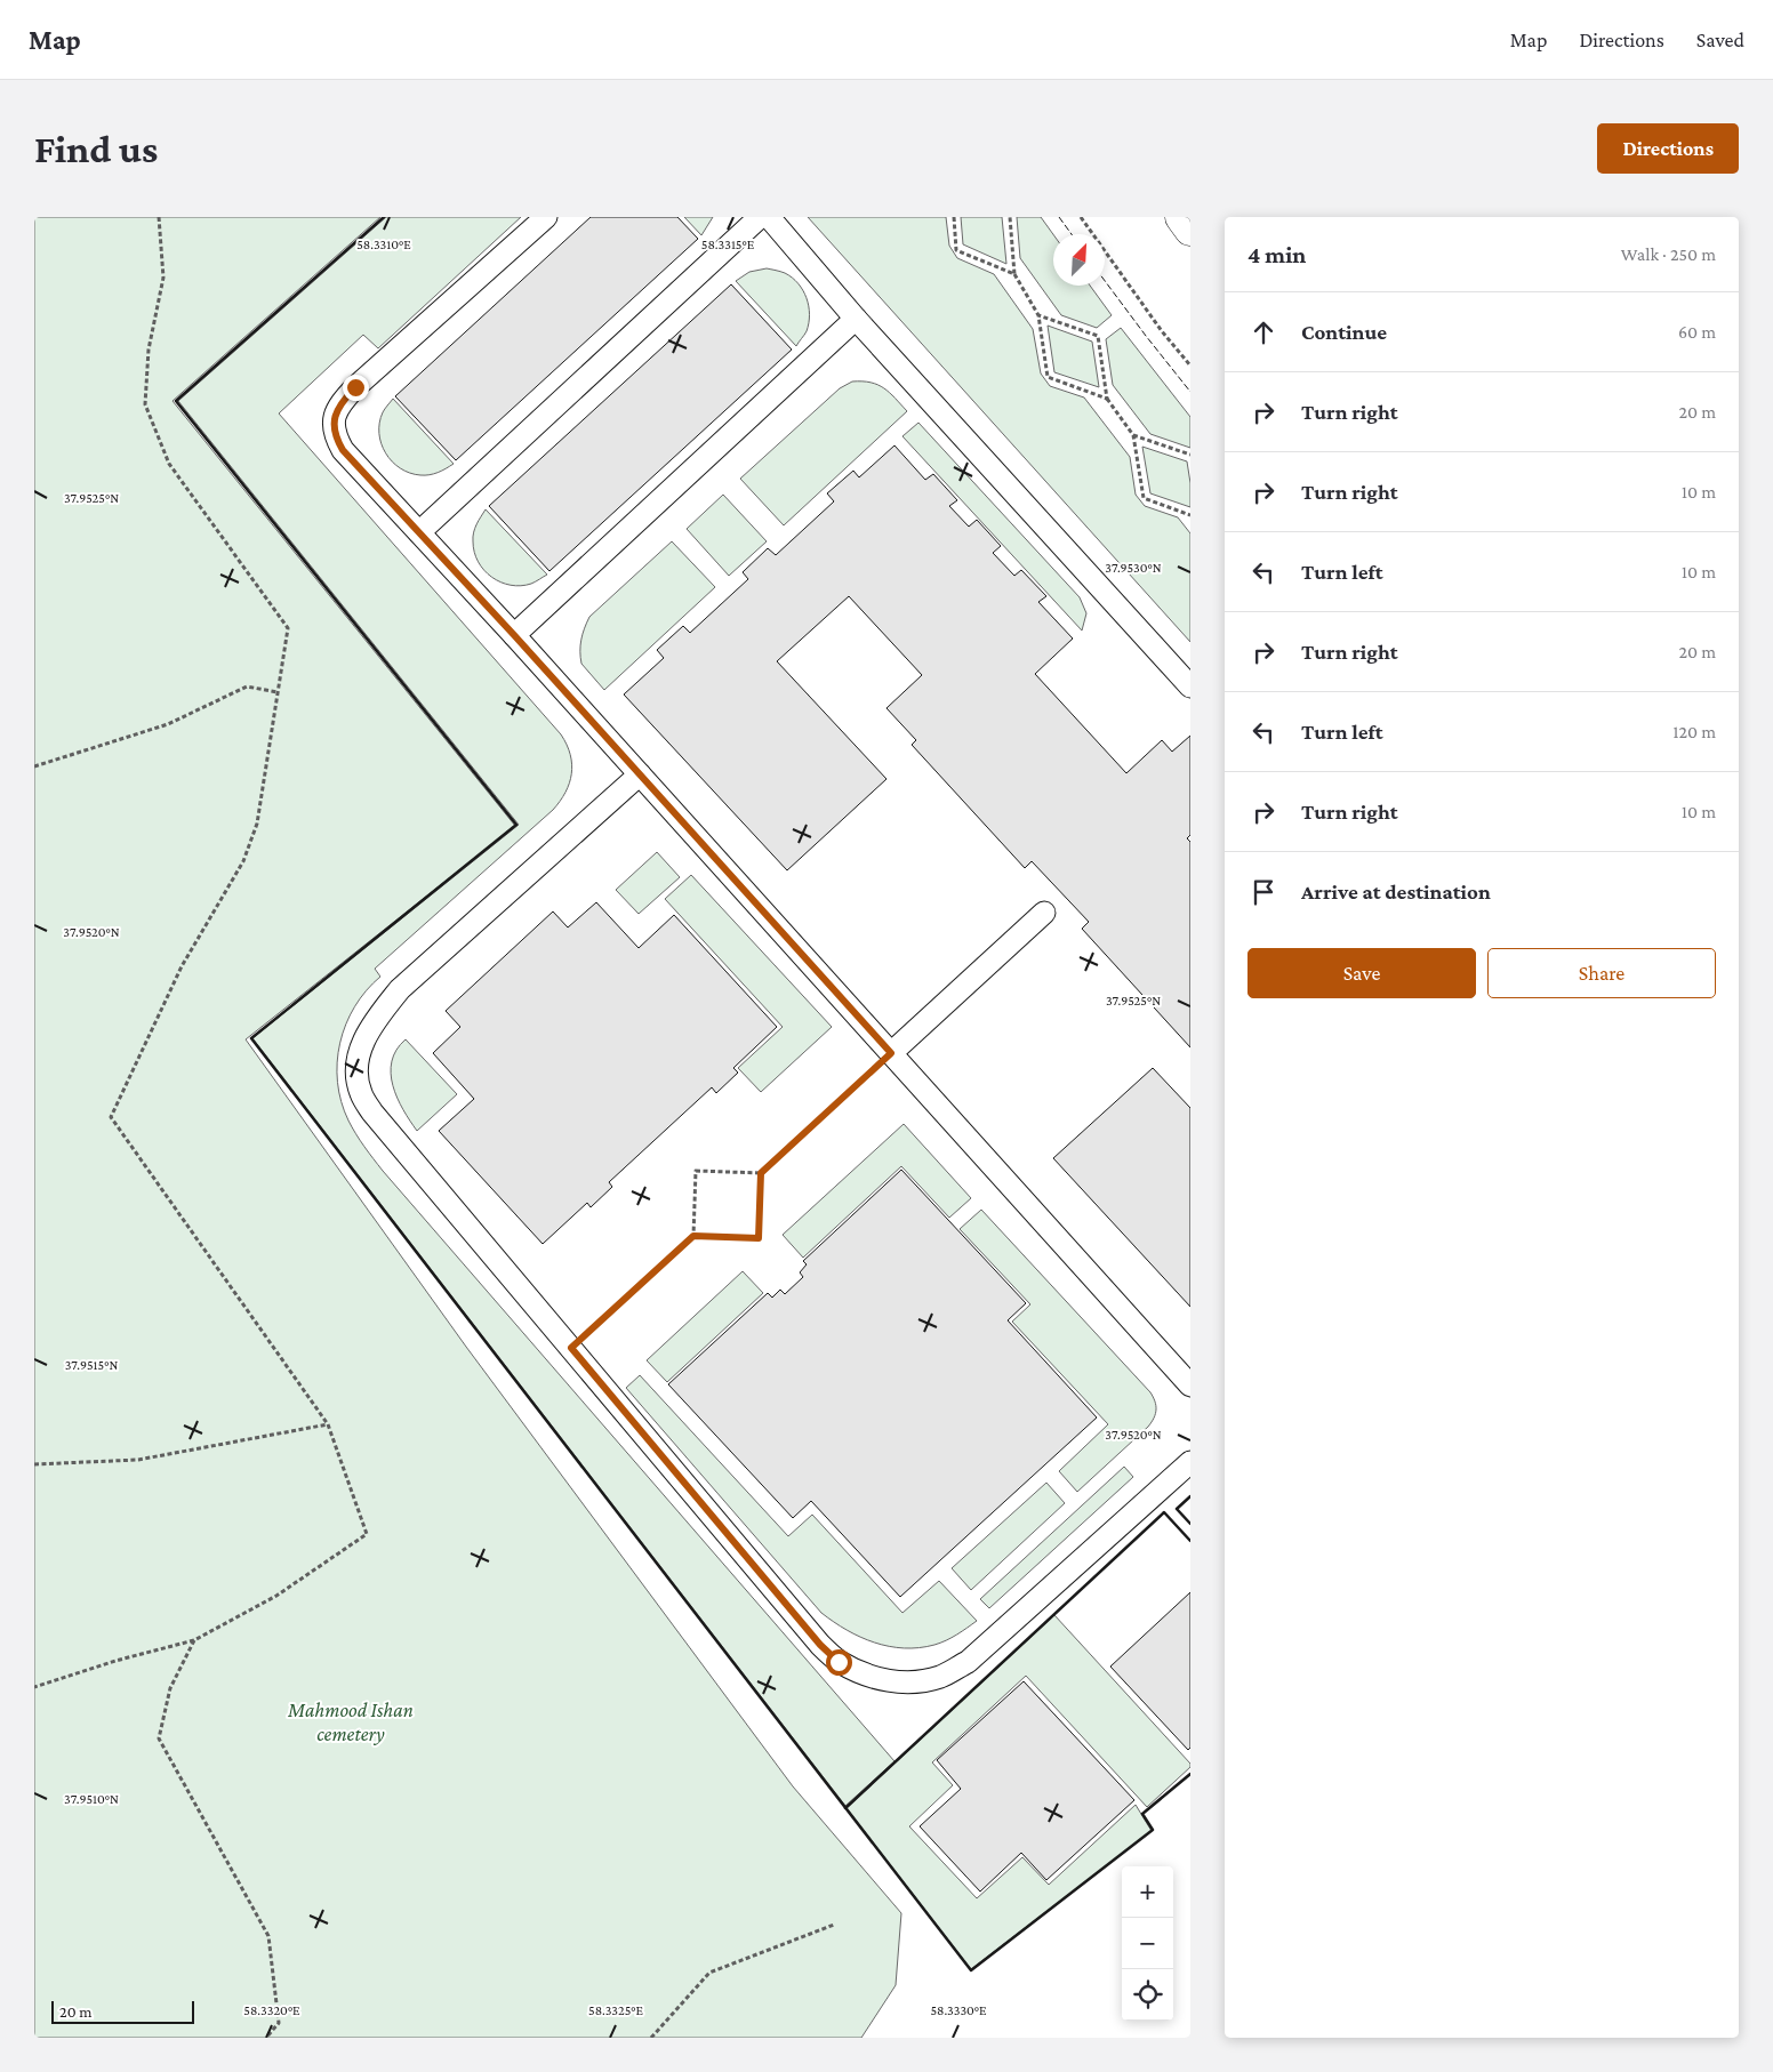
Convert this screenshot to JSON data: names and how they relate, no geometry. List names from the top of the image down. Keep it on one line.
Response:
{"parks":["Mahmood Ishan cemetery"],"scale_bar":"20 m","north":"top right","page":{"header":"Map","nav":["Map","Directions","Saved"],"buttons":["Directions",["Save","Share"]],"title":"Find us","heading":["4 min","Walk · 250 m"],"list":[["Continue","60 m"],["Turn right","20 m"],["Turn right","10 m"],["Turn left","10 m"],["Turn right","20 m"],["Turn left","120 m"],["Turn right","10 m"],"Arrive at destination"],"map_buttons":["+","−"],"scale":"20 m"},"coordinates":["58.3310°E","58.3315°E","37.9525°N","37.9530°N","37.9520°N","37.9515°N","37.9510°N","58.3320°E","58.3325°E","58.3330°E"]}
